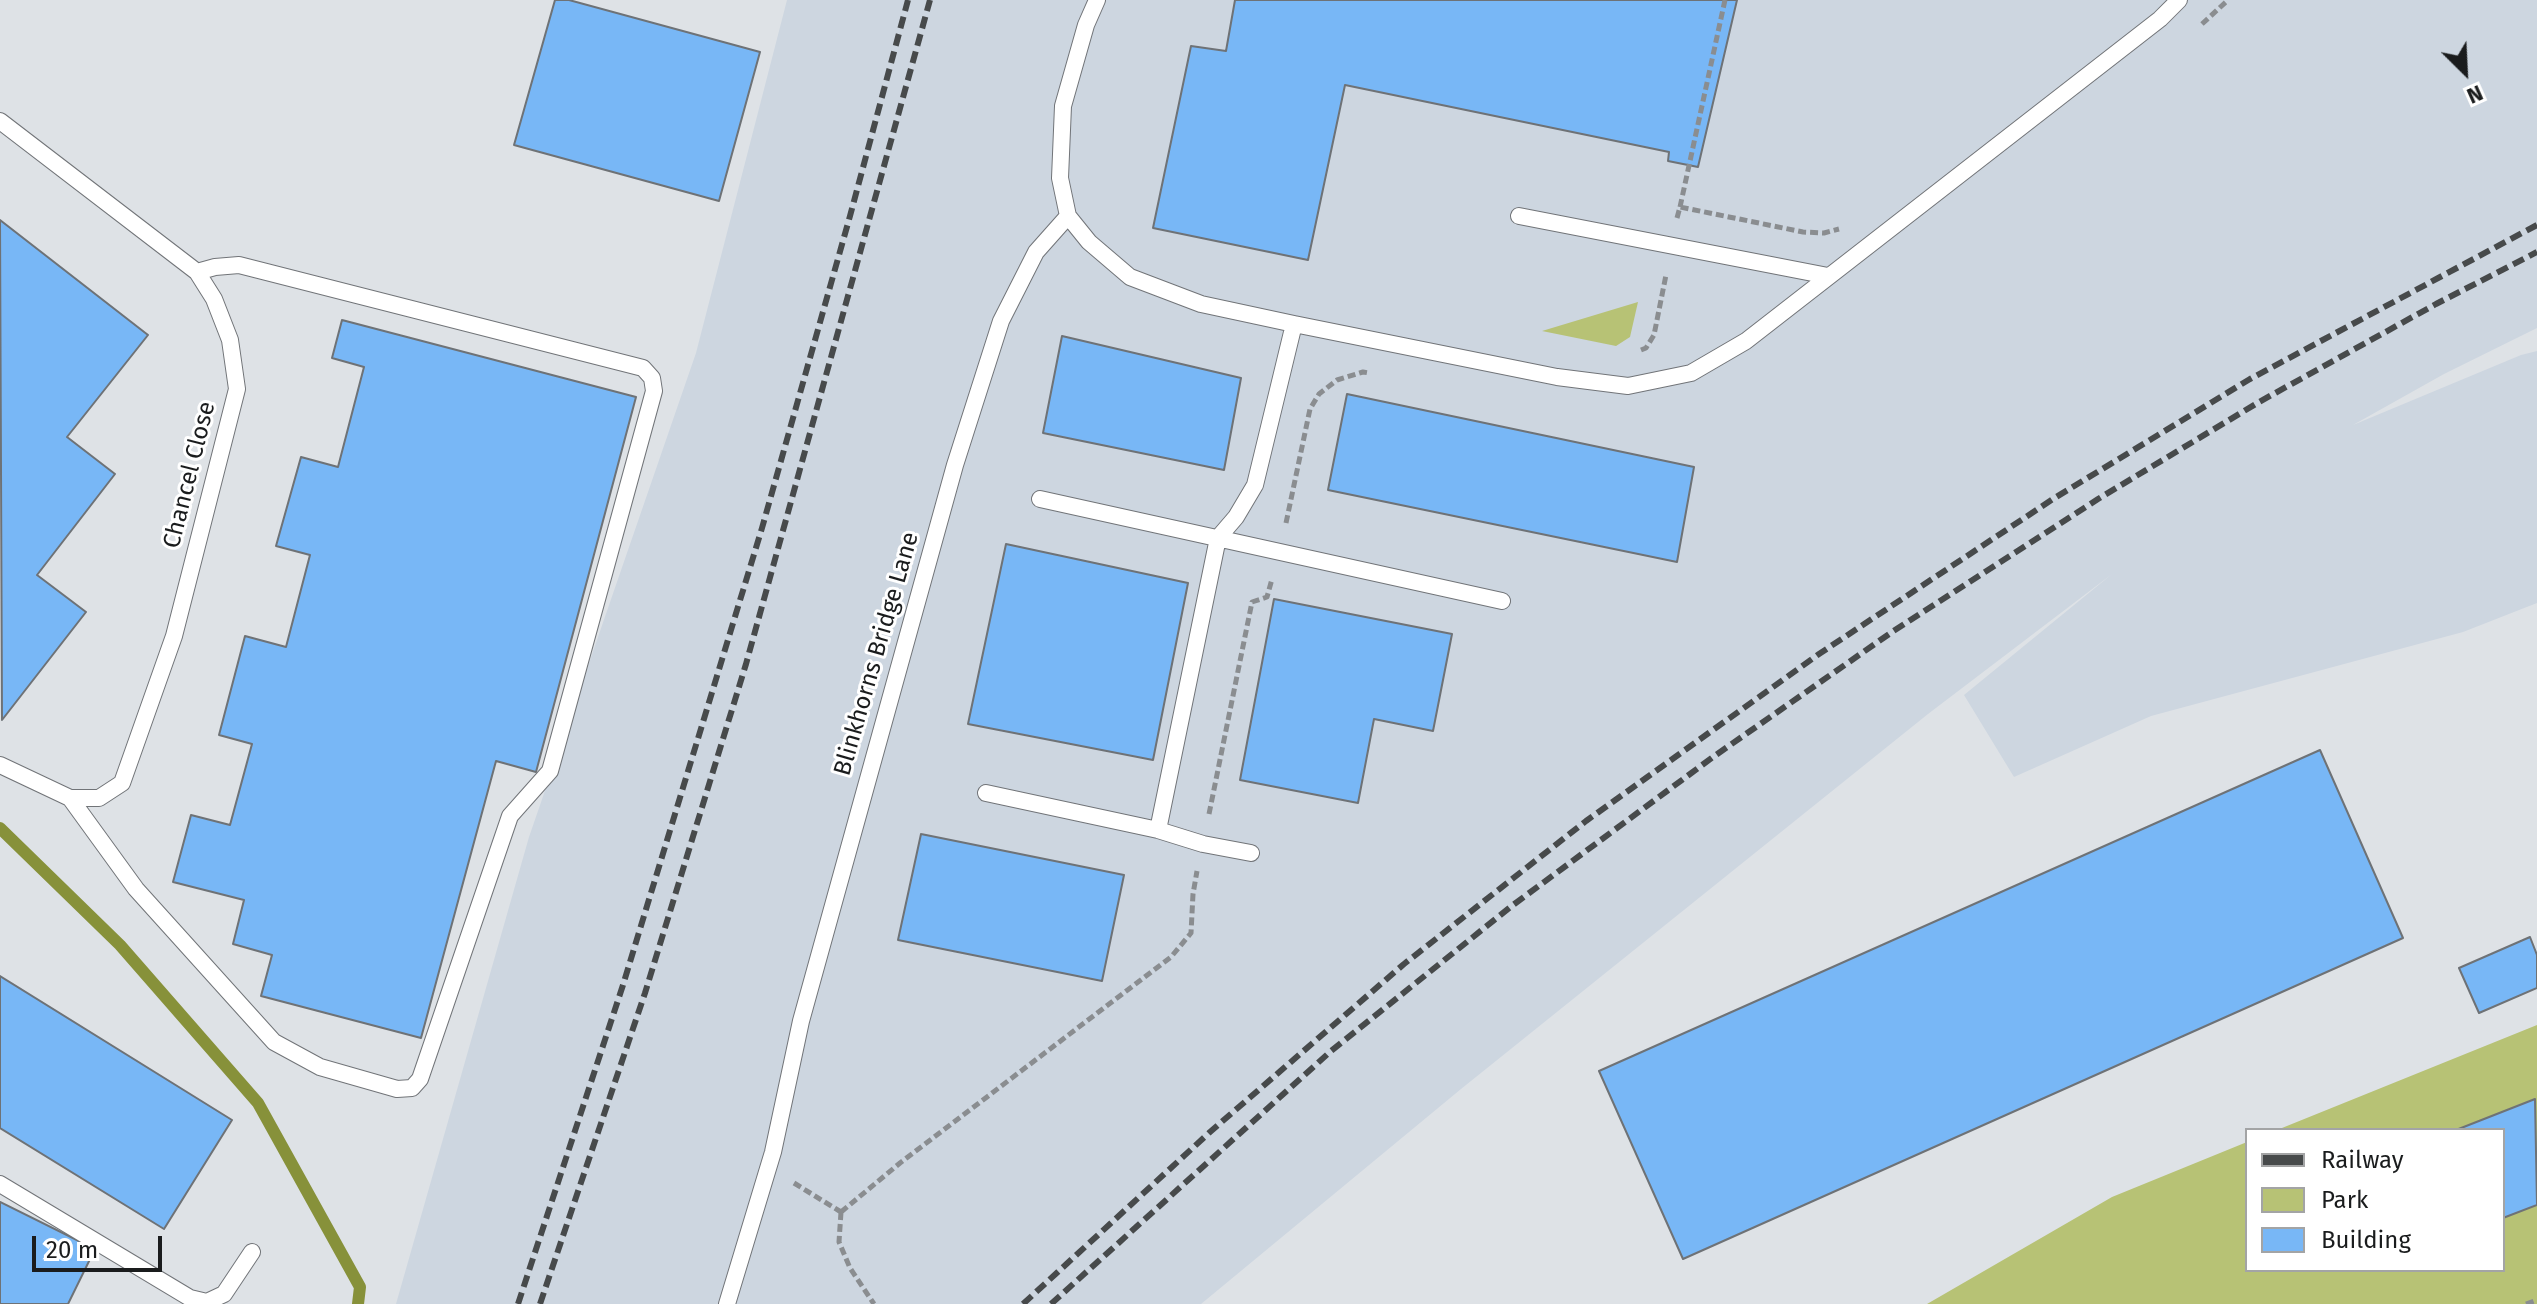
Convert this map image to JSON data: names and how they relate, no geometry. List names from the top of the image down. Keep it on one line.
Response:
{"streets":{"lane":["Chancel Close","Blinkhorns Bridge Lane"]},"legend":["Railway","Park","Building"],"scale_bar":"20 m","north":"bottom right"}
